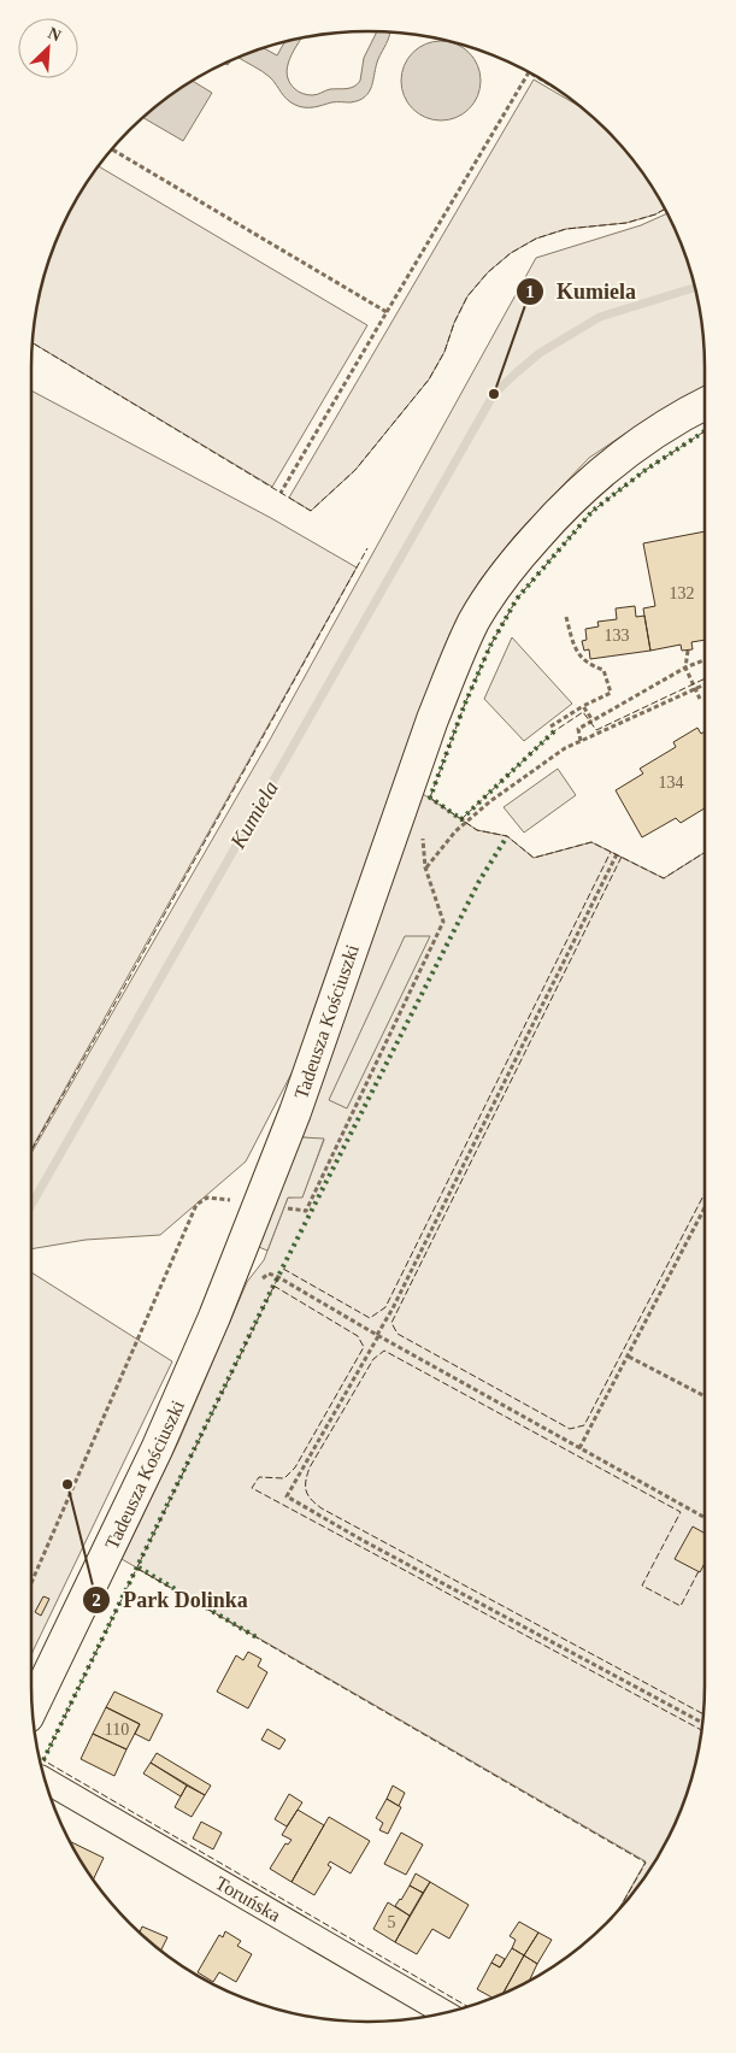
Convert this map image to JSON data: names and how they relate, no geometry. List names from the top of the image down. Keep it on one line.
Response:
{"streets":{"street":["Tadeusza Kościuszki","Toruńska"]},"water":["Kumiela"],"places":["Kumiela","Park Dolinka"],"house_numbers":["132","133","134","110","5"],"north":"top right"}
